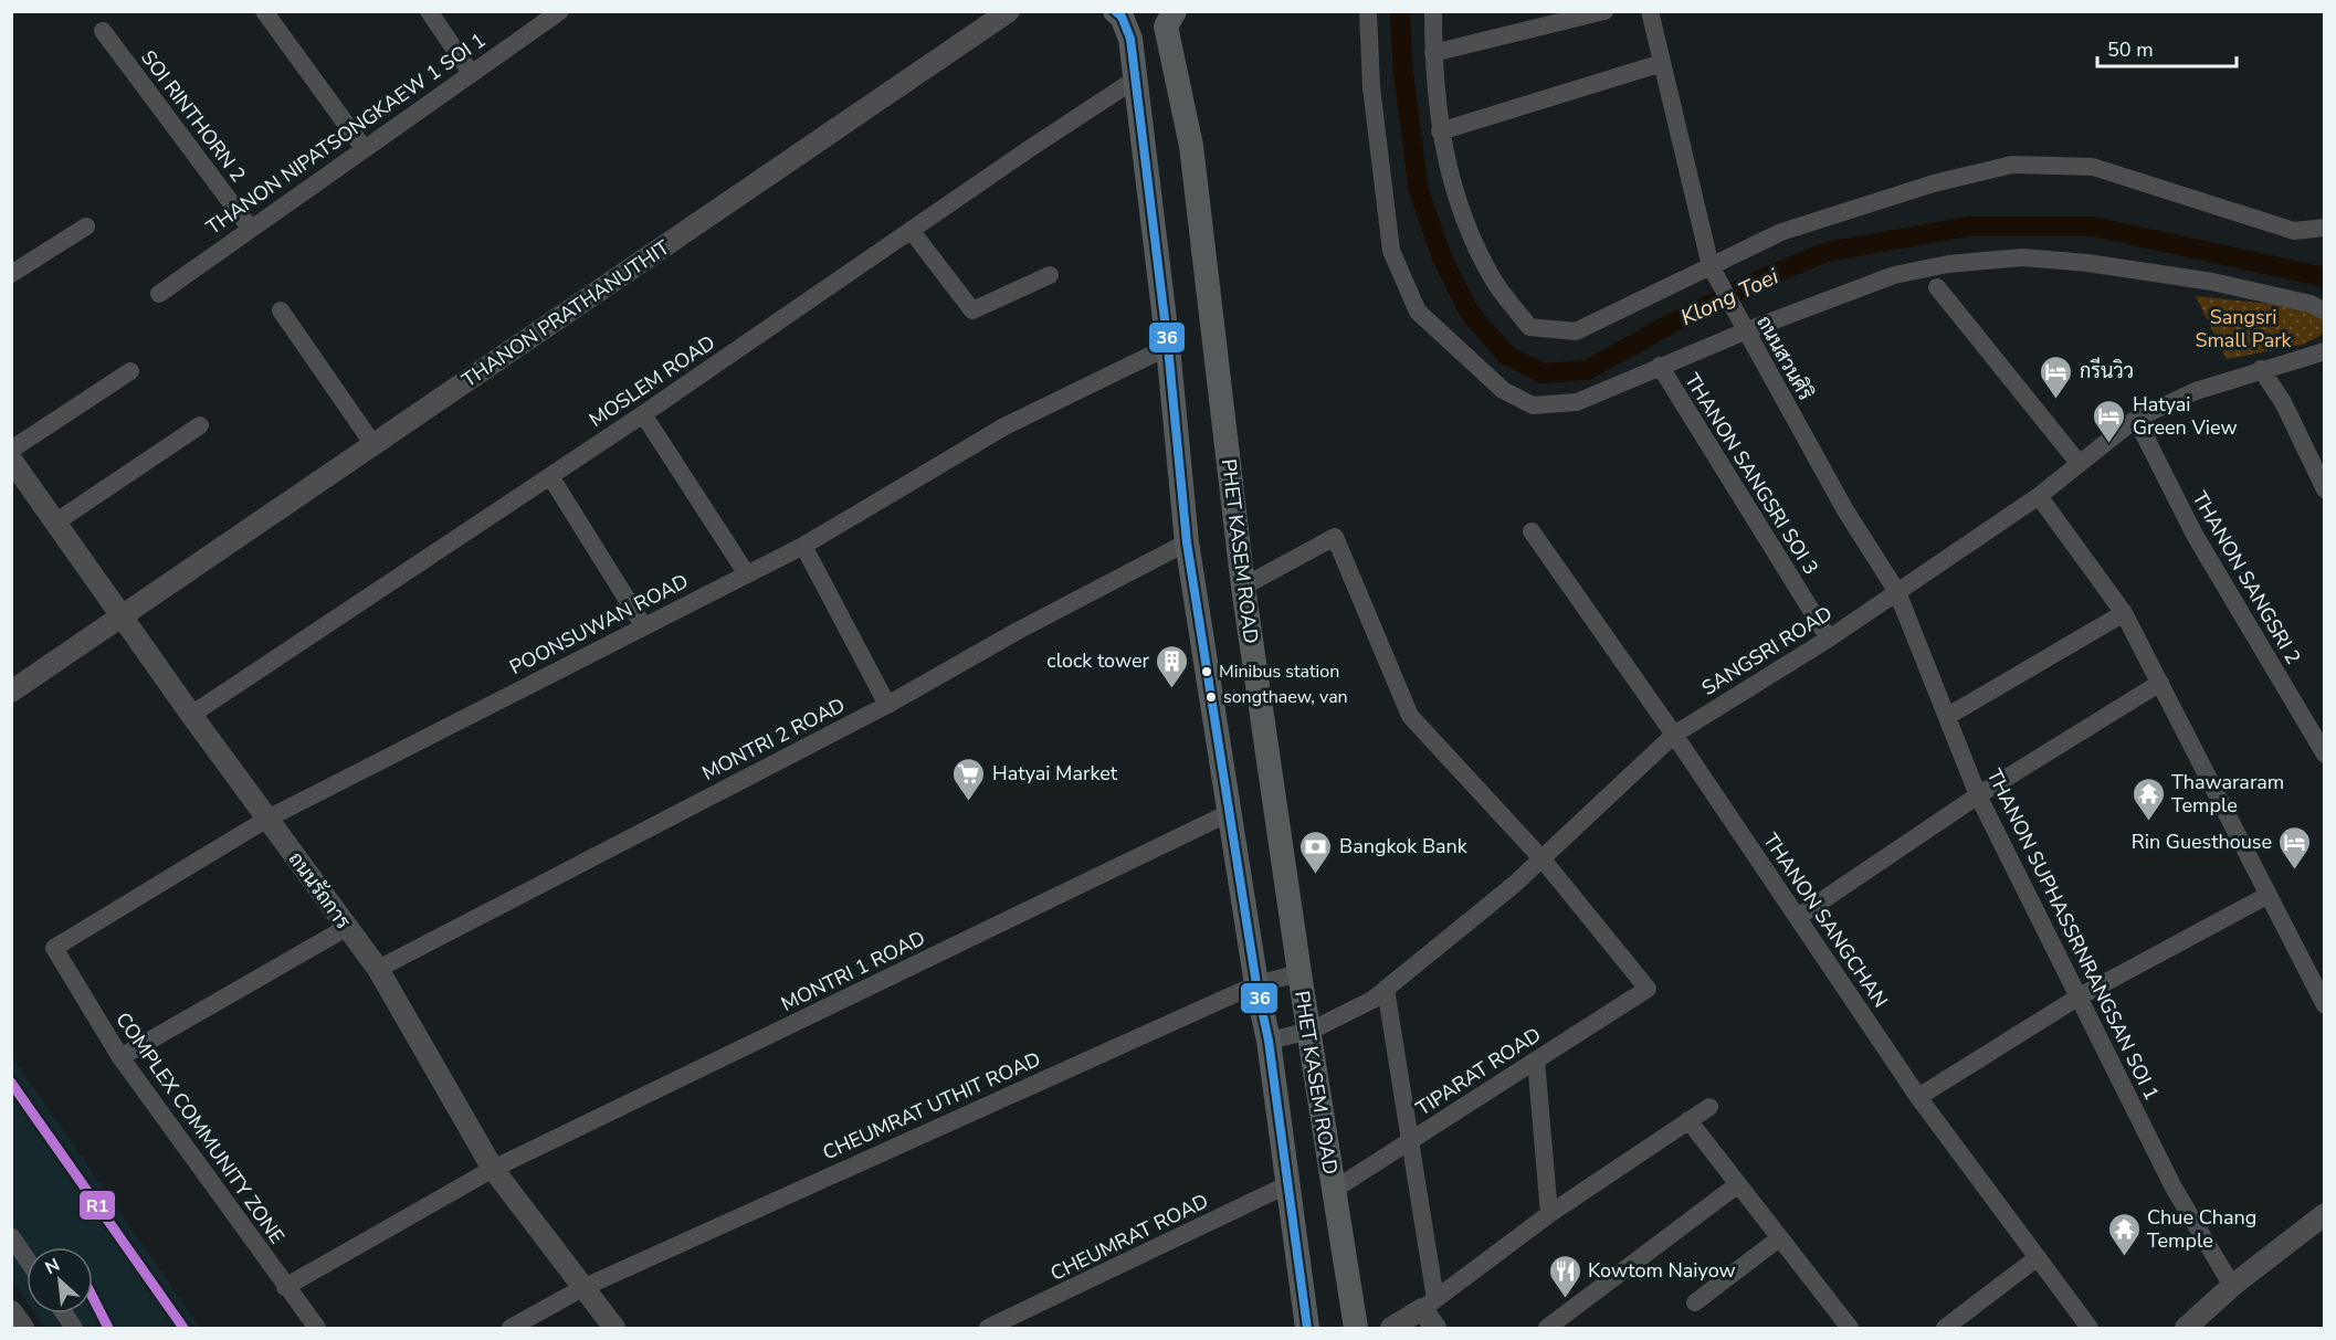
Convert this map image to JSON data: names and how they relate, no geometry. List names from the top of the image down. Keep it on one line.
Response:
{"streets":{"main road":["PHET KASEM ROAD"],"street":["SOI RINTHORN 2","THANON NIPATSONGKAEW 1 SOI 1","THANON PRATHANUTHIT","ถนนสวนศิริ","MOSLEM ROAD","THANON SANGSRI SOI 3","THANON SANGSRI 2","POONSUWAN ROAD","SANGSRI ROAD","MONTRI 2 ROAD","ถนนรัถการ","THANON SANGCHAN","THANON SUPHASSRNRANGSAN SOI 1","MONTRI 1 ROAD","TIPARAT ROAD","CHEUMRAT UTHIT ROAD","COMPLEX COMMUNITY ZONE","CHEUMRAT ROAD"]},"crossings":[["SOI RINTHORN 2","THANON NIPATSONGKAEW 1 SOI 1"],["THANON PRATHANUTHIT","ถนนรัถการ"],["ถนนสวนศิริ","SANGSRI ROAD"],["ถนนสวนศิริ","THANON SUPHASSRNRANGSAN SOI 1"],["MOSLEM ROAD","PHET KASEM ROAD"],["MOSLEM ROAD","ถนนรัถการ"],["THANON SANGSRI SOI 3","SANGSRI ROAD"],["PHET KASEM ROAD","POONSUWAN ROAD"],["PHET KASEM ROAD","SANGSRI ROAD"],["PHET KASEM ROAD","MONTRI 2 ROAD"],["PHET KASEM ROAD","MONTRI 1 ROAD"],["PHET KASEM ROAD","TIPARAT ROAD"],["PHET KASEM ROAD","CHEUMRAT UTHIT ROAD"],["PHET KASEM ROAD","CHEUMRAT ROAD"],["THANON SANGSRI 2","SANGSRI ROAD"],["POONSUWAN ROAD","ถนนรัถการ"],["POONSUWAN ROAD","COMPLEX COMMUNITY ZONE"],["SANGSRI ROAD","THANON SANGCHAN"],["SANGSRI ROAD","THANON SUPHASSRNRANGSAN SOI 1"],["SANGSRI ROAD","TIPARAT ROAD"],["MONTRI 2 ROAD","ถนนรัถการ"],["ถนนรัถการ","MONTRI 1 ROAD"],["ถนนรัถการ","CHEUMRAT UTHIT ROAD"],["MONTRI 1 ROAD","COMPLEX COMMUNITY ZONE"]],"water":["Klong Toei"],"parks":["Sangsri Small Park"],"places":{"hotel":["กรีนวิว","Hatyai Green View","Rin Guesthouse"],"other":["Minibus station","songthaew, van"],"building":["clock tower"],"supermarket":["Hatyai Market"],"temple":["Thawararam Temple","Chue Chang Temple"],"bank":["Bangkok Bank"],"restaurant":["Kowtom Naiyow"]},"lines":["transit line 36","transit line R1"],"scale_bar":"50 m","north":"top left"}
